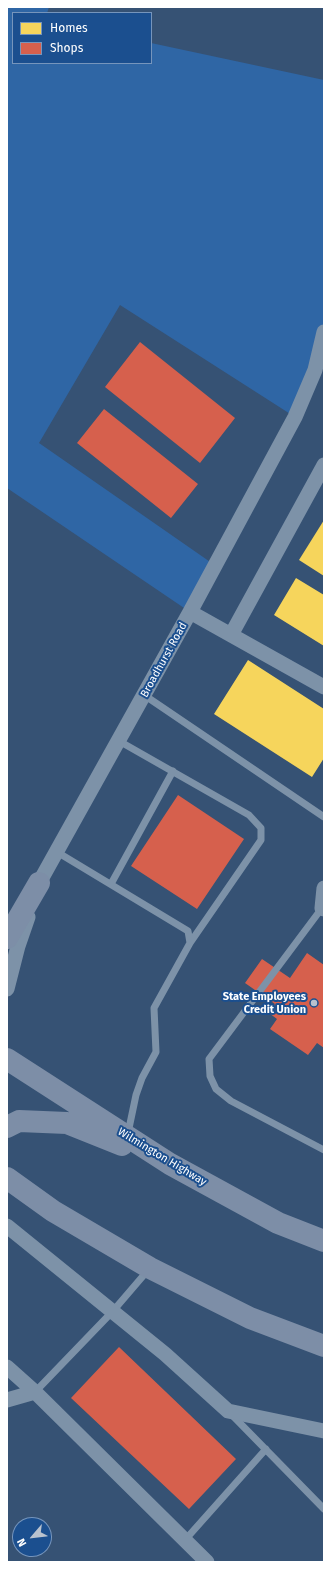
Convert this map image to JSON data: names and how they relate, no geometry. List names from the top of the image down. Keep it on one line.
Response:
{"streets":{"main road":["Wilmington Highway"],"street":["Broadhurst Road"]},"places":["State Employees Credit Union"],"legend":["Homes","Shops"],"north":"bottom left"}
